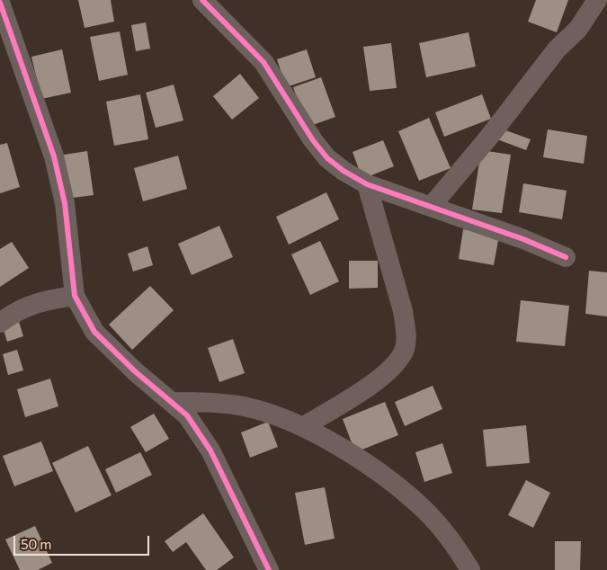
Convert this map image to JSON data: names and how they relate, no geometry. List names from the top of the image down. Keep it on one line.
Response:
{"scale_bar":"50 m"}
